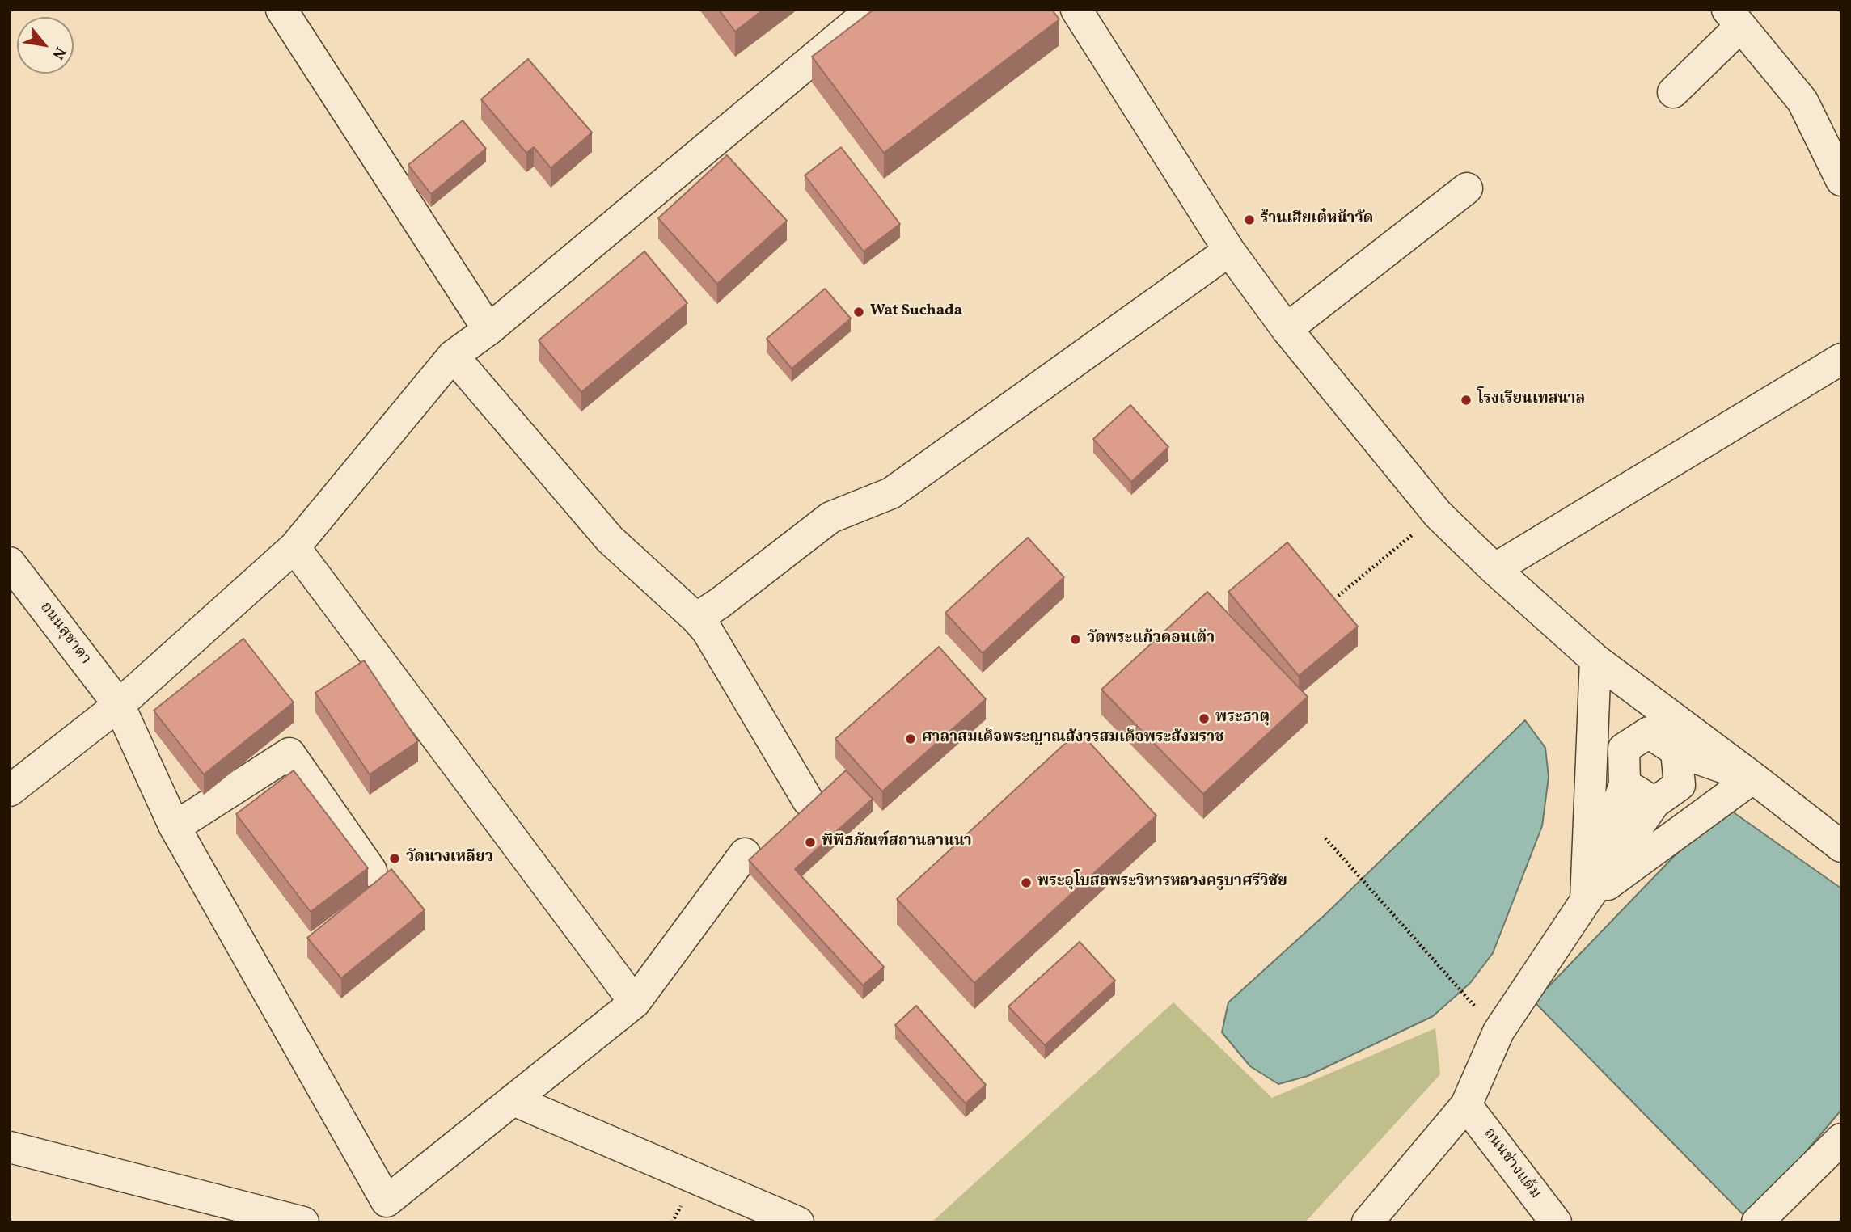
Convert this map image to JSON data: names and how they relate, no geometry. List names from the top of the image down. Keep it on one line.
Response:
{"streets":{"street":["ถนนสุชาดา","ถนนช่างแต้ม"]},"places":["ร้านเฮียเต๋หน้าวัด","Wat Suchada","โรงเรียนเทสนาล","วัดพระแก้วดอนเต้า","พระธาตุ","ศาลาสมเด็จพระญาณสังวรสมเด็จพระสังฆราช","พิพิธภัณฑ์สถานลานนา","วัดนางเหลียว","พระอุโบสถพระวิหารหลวงครูบาศรีวิชัย"],"north":"bottom right"}
